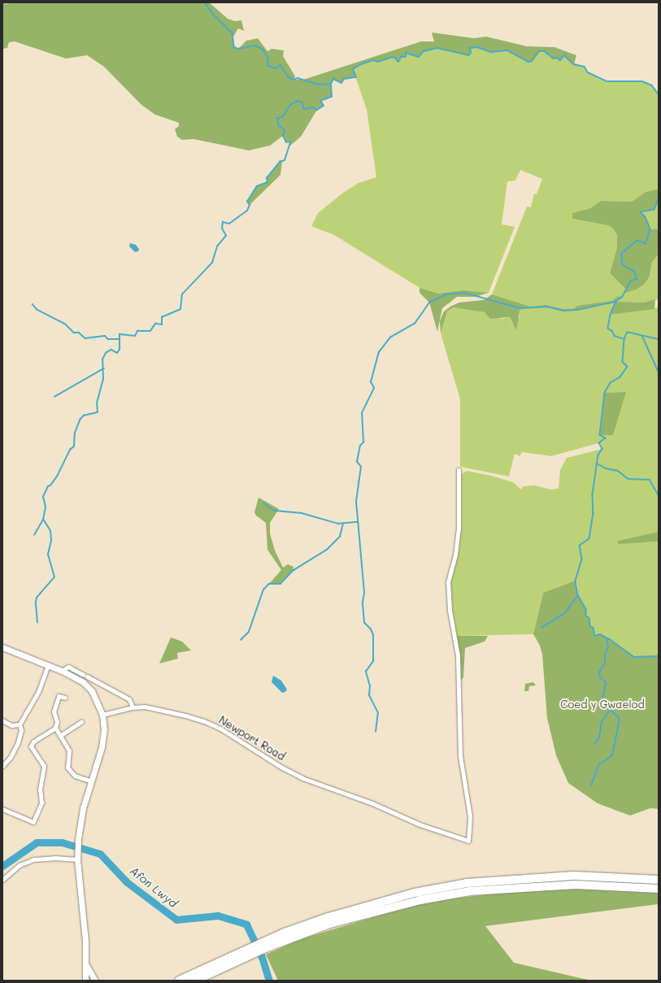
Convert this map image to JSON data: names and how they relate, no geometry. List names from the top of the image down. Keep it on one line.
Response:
{"streets":{"street":["Newport Road"]},"water":["Afon Lwyd"],"parks":["Coed y Gwaelod"]}
